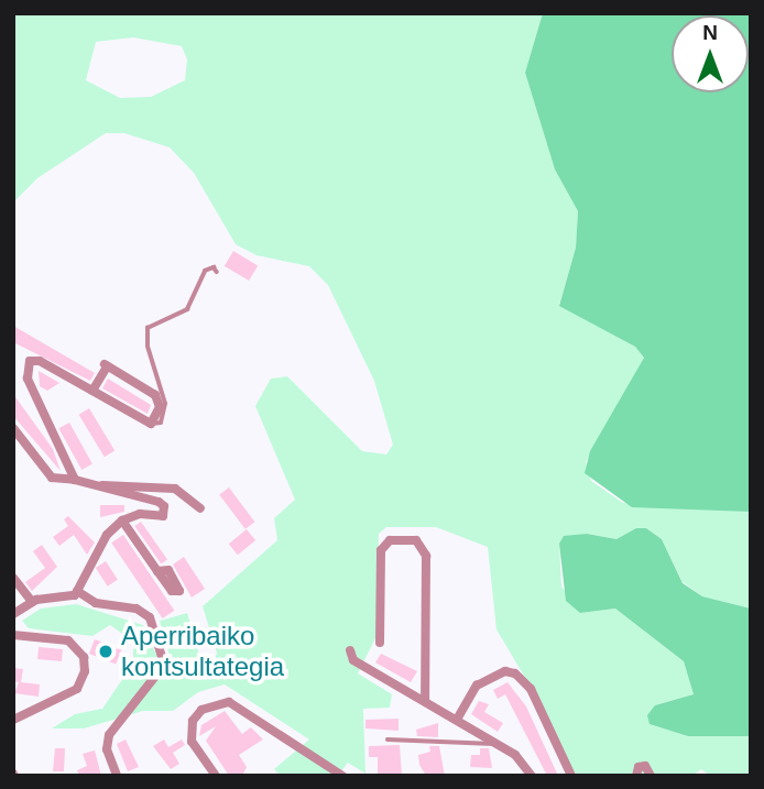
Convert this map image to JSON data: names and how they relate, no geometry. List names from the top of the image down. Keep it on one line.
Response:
{"places":["Aperribaiko kontsultategia"],"north":"top"}
